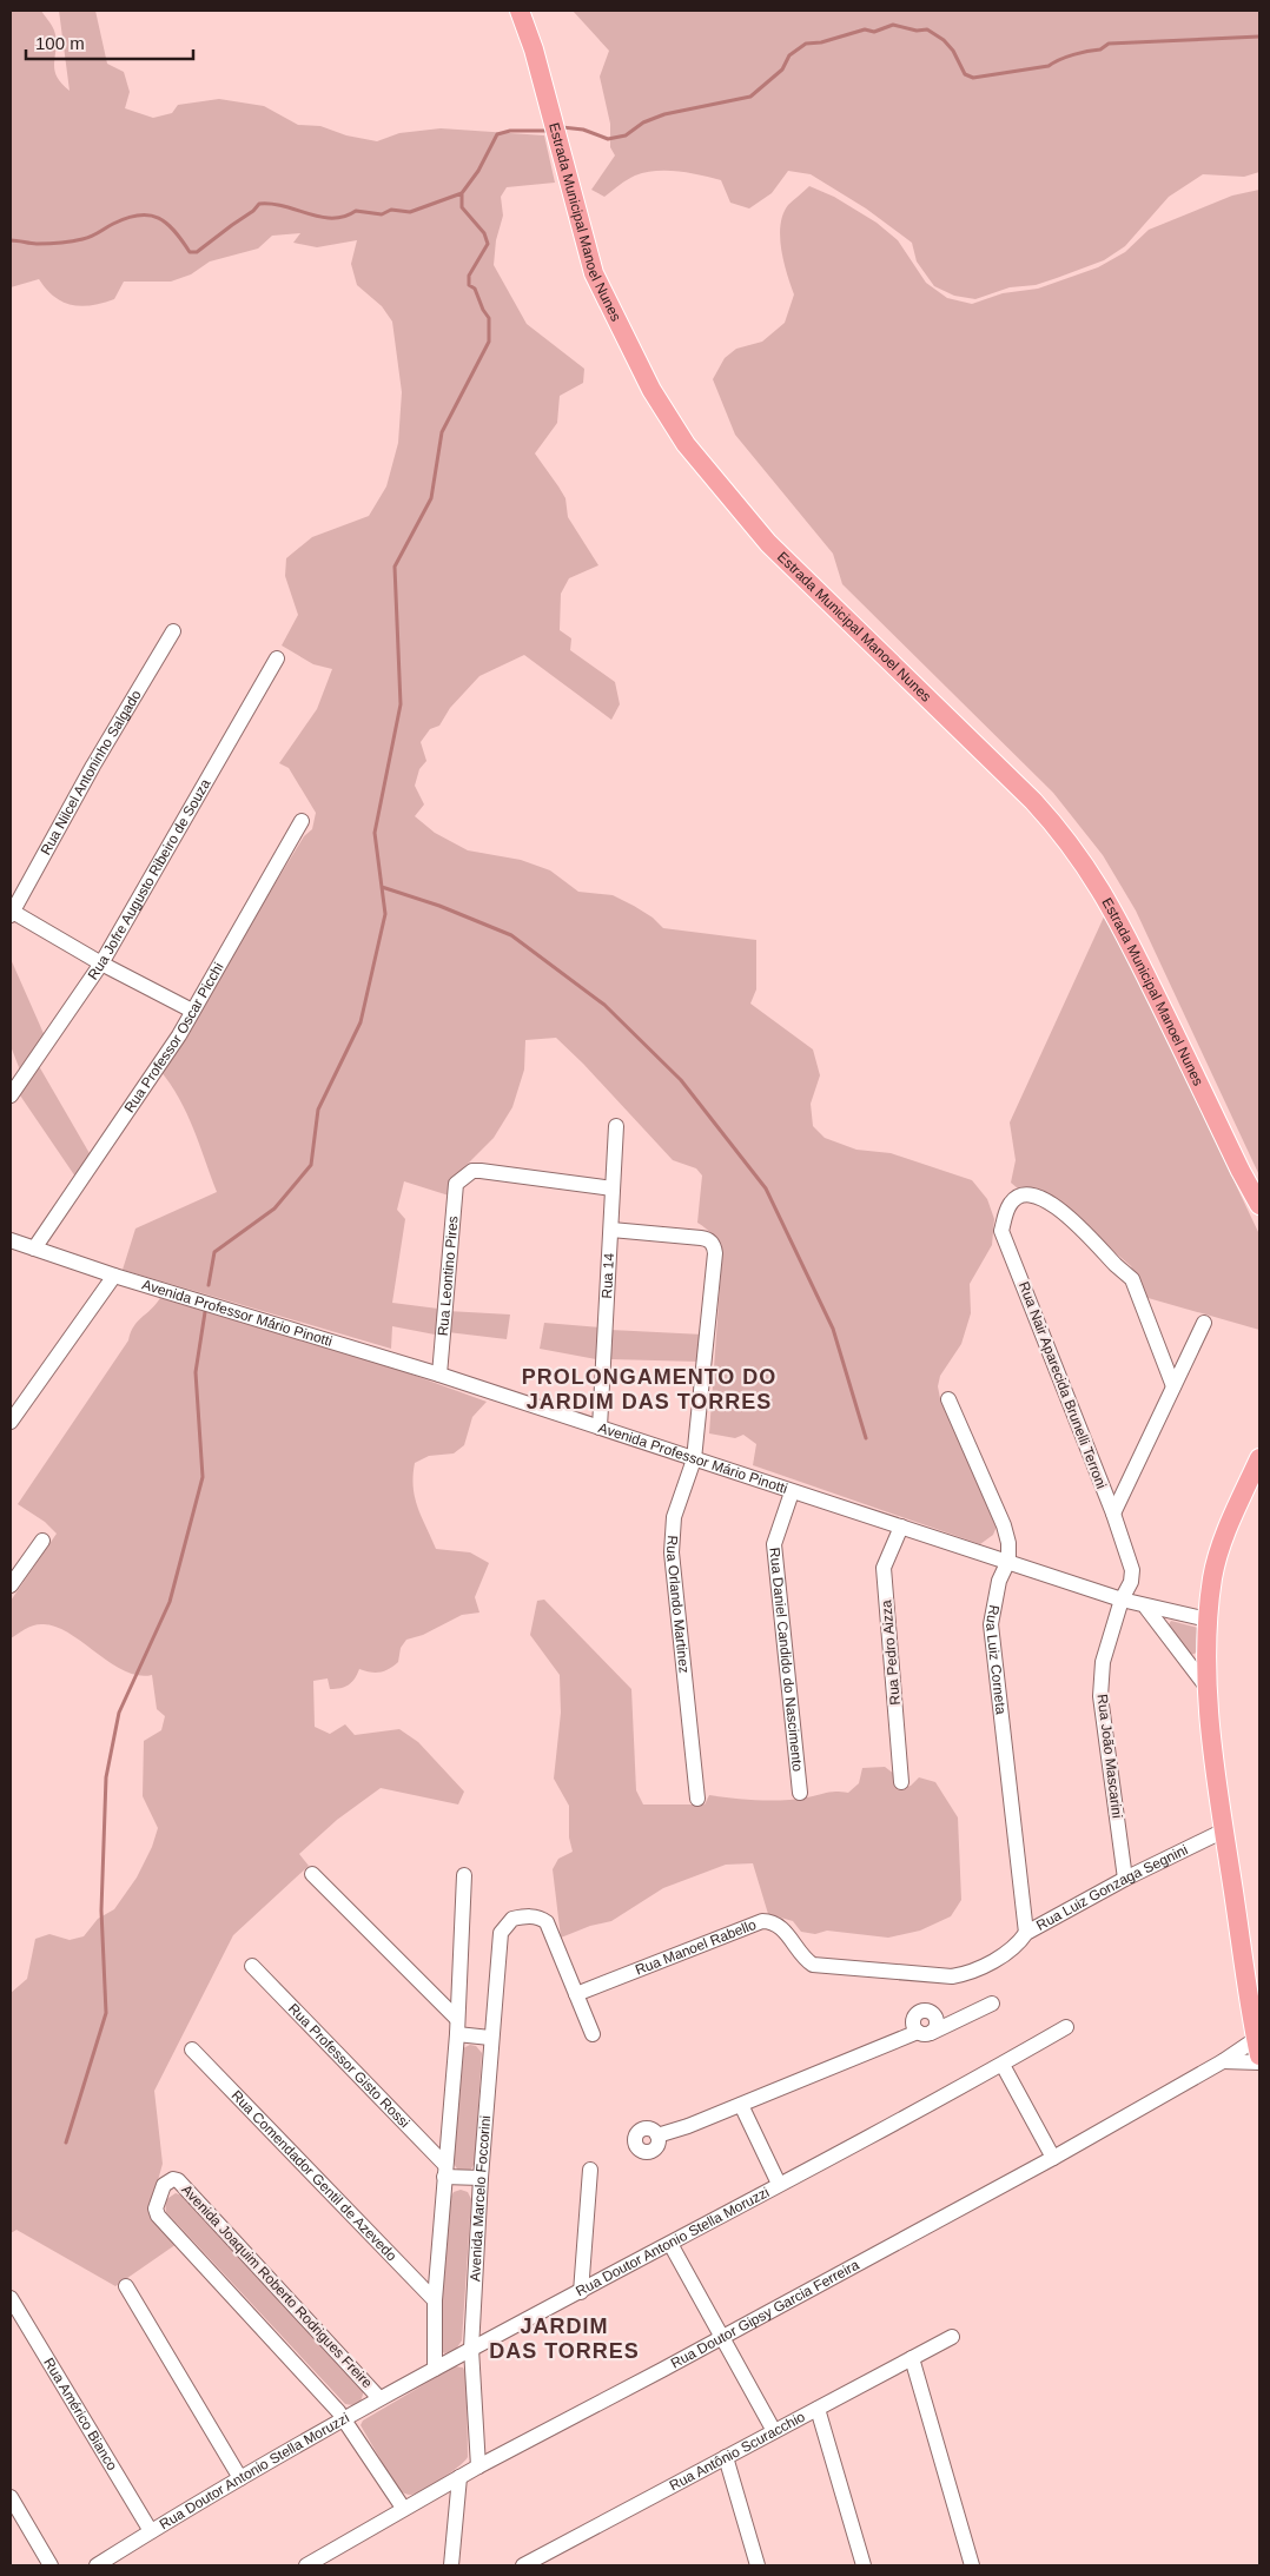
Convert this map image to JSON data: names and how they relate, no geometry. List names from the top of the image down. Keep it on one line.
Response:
{"streets":{"main road":["Estrada Municipal Manoel Nunes"],"street":["Rua Nilcel Antoninho Salgado","Rua Jofre Augusto Ribeiro de Souza","Rua Professor Oscar Picchi","Rua Leontino Pires","Rua 14","Avenida Professor Mário Pinotti","Rua Nair Aparecida Brunelli Terroni","Rua Orlando Martinez","Rua Pedro Aizza","Rua Daniel Candido do Nascimento","Rua Luiz Corneta","Rua João Mascarini","Rua Luiz Gonzaga Segnini","Rua Manoel Rabello","Rua Professor Gisto Rossi","Rua Comendador Gentil de Azevedo","Avenida Marcelo Foccorini","Rua Doutor Antonio Stella Moruzzi","Avenida Joaquim Roberto Rodrigues Freire","Rua Doutor Gipsy Garcia Ferreira","Rua Américo Bianco","Rua Antônio Scuracchio"]},"crossings":[["Rua Professor Oscar Picchi","Avenida Professor Mário Pinotti"],["Rua Leontino Pires","Rua 14"],["Rua Leontino Pires","Avenida Professor Mário Pinotti"],["Rua 14","Avenida Professor Mário Pinotti"],["Rua 14","Rua Orlando Martinez"],["Avenida Professor Mário Pinotti","Rua Nair Aparecida Brunelli Terroni"],["Avenida Professor Mário Pinotti","Rua Orlando Martinez"],["Avenida Professor Mário Pinotti","Rua Pedro Aizza"],["Avenida Professor Mário Pinotti","Rua Daniel Candido do Nascimento"],["Avenida Professor Mário Pinotti","Rua Luiz Corneta"],["Avenida Professor Mário Pinotti","Rua João Mascarini"],["Rua Nair Aparecida Brunelli Terroni","Rua João Mascarini"],["Rua Luiz Corneta","Rua Luiz Gonzaga Segnini"],["Rua João Mascarini","Rua Luiz Gonzaga Segnini"],["Rua Luiz Gonzaga Segnini","Rua Manoel Rabello"],["Rua Manoel Rabello","Avenida Marcelo Foccorini"],["Avenida Marcelo Foccorini","Rua Doutor Antonio Stella Moruzzi"],["Avenida Marcelo Foccorini","Rua Doutor Gipsy Garcia Ferreira"],["Rua Doutor Antonio Stella Moruzzi","Avenida Joaquim Roberto Rodrigues Freire"],["Rua Doutor Antonio Stella Moruzzi","Rua Américo Bianco"],["Avenida Joaquim Roberto Rodrigues Freire","Rua Doutor Gipsy Garcia Ferreira"]],"districts":["PROLONGAMENTO DO JARDIM DAS TORRES","JARDIM DAS TORRES"],"scale_bar":"100 m"}
